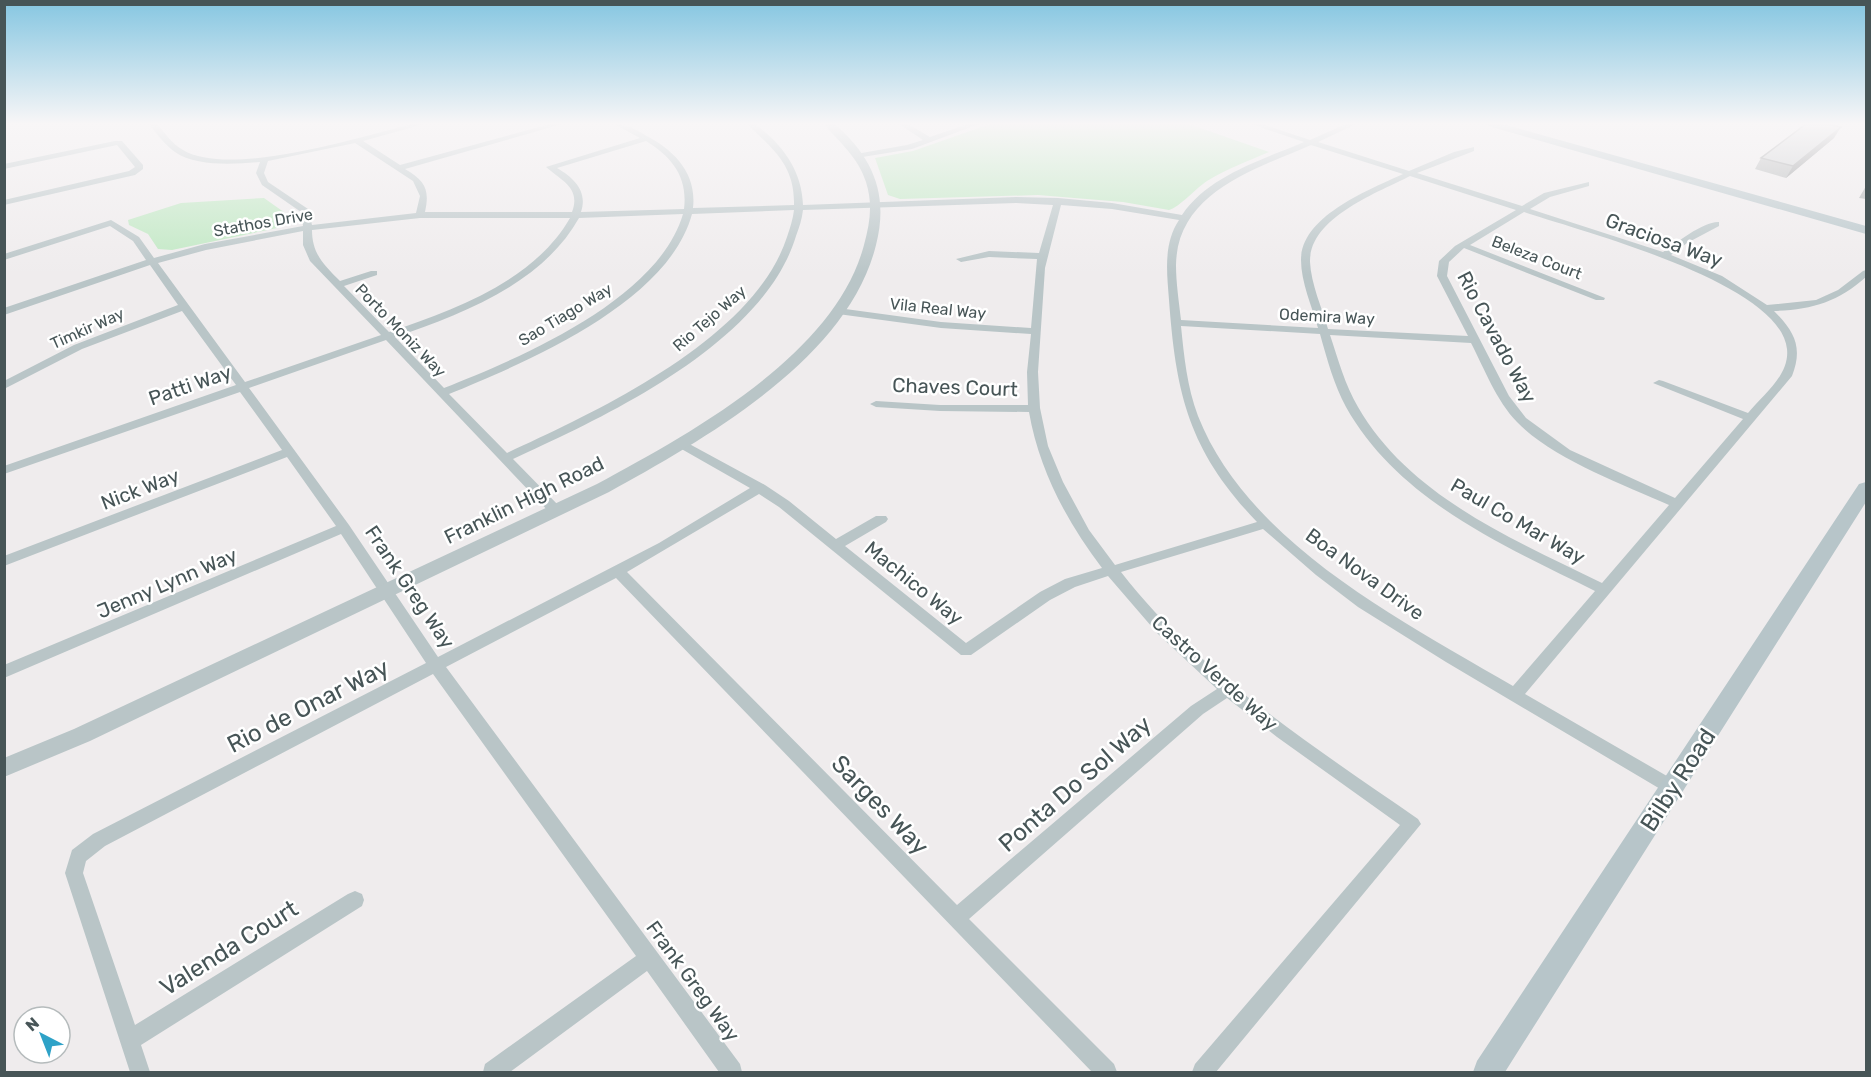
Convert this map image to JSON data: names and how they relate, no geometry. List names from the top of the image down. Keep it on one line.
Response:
{"streets":{"main road":["Bilby Road"],"street":["Stathos Drive","Graciosa Way","Beleza Court","Vila Real Way","Sao Tiago Way","Odemira Way","Rio Tejo Way","Timkir Way","Porto Moniz Way","Rio Cavado Way","Patti Way","Chaves Court","Nick Way","Franklin High Road","Paul Co Mar Way","Boa Nova Drive","Jenny Lynn Way","Machico Way","Frank Greg Way","Castro Verde Way","Rio de Onar Way","Ponta Do Sol Way","Sarges Way","Valenda Court"]},"crossings":[["Stathos Drive","Sao Tiago Way"],["Stathos Drive","Rio Tejo Way"],["Stathos Drive","Porto Moniz Way"],["Stathos Drive","Patti Way"],["Stathos Drive","Franklin High Road"],["Stathos Drive","Boa Nova Drive"],["Stathos Drive","Frank Greg Way"],["Stathos Drive","Castro Verde Way"],["Graciosa Way","Rio Cavado Way"],["Graciosa Way","Paul Co Mar Way"],["Graciosa Way","Boa Nova Drive"],["Beleza Court","Rio Cavado Way"],["Vila Real Way","Franklin High Road"],["Vila Real Way","Castro Verde Way"],["Sao Tiago Way","Porto Moniz Way"],["Odemira Way","Rio Cavado Way"],["Odemira Way","Paul Co Mar Way"],["Odemira Way","Boa Nova Drive"],["Rio Tejo Way","Porto Moniz Way"],["Timkir Way","Frank Greg Way"],["Porto Moniz Way","Patti Way"],["Porto Moniz Way","Franklin High Road"],["Patti Way","Frank Greg Way"],["Chaves Court","Castro Verde Way"],["Nick Way","Frank Greg Way"],["Franklin High Road","Machico Way"],["Franklin High Road","Frank Greg Way"],["Boa Nova Drive","Machico Way"],["Boa Nova Drive","Bilby Road"],["Jenny Lynn Way","Frank Greg Way"],["Machico Way","Castro Verde Way"],["Machico Way","Rio de Onar Way"],["Frank Greg Way","Rio de Onar Way"],["Castro Verde Way","Ponta Do Sol Way"],["Rio de Onar Way","Sarges Way"],["Rio de Onar Way","Valenda Court"],["Ponta Do Sol Way","Sarges Way"]],"north":"top left"}
